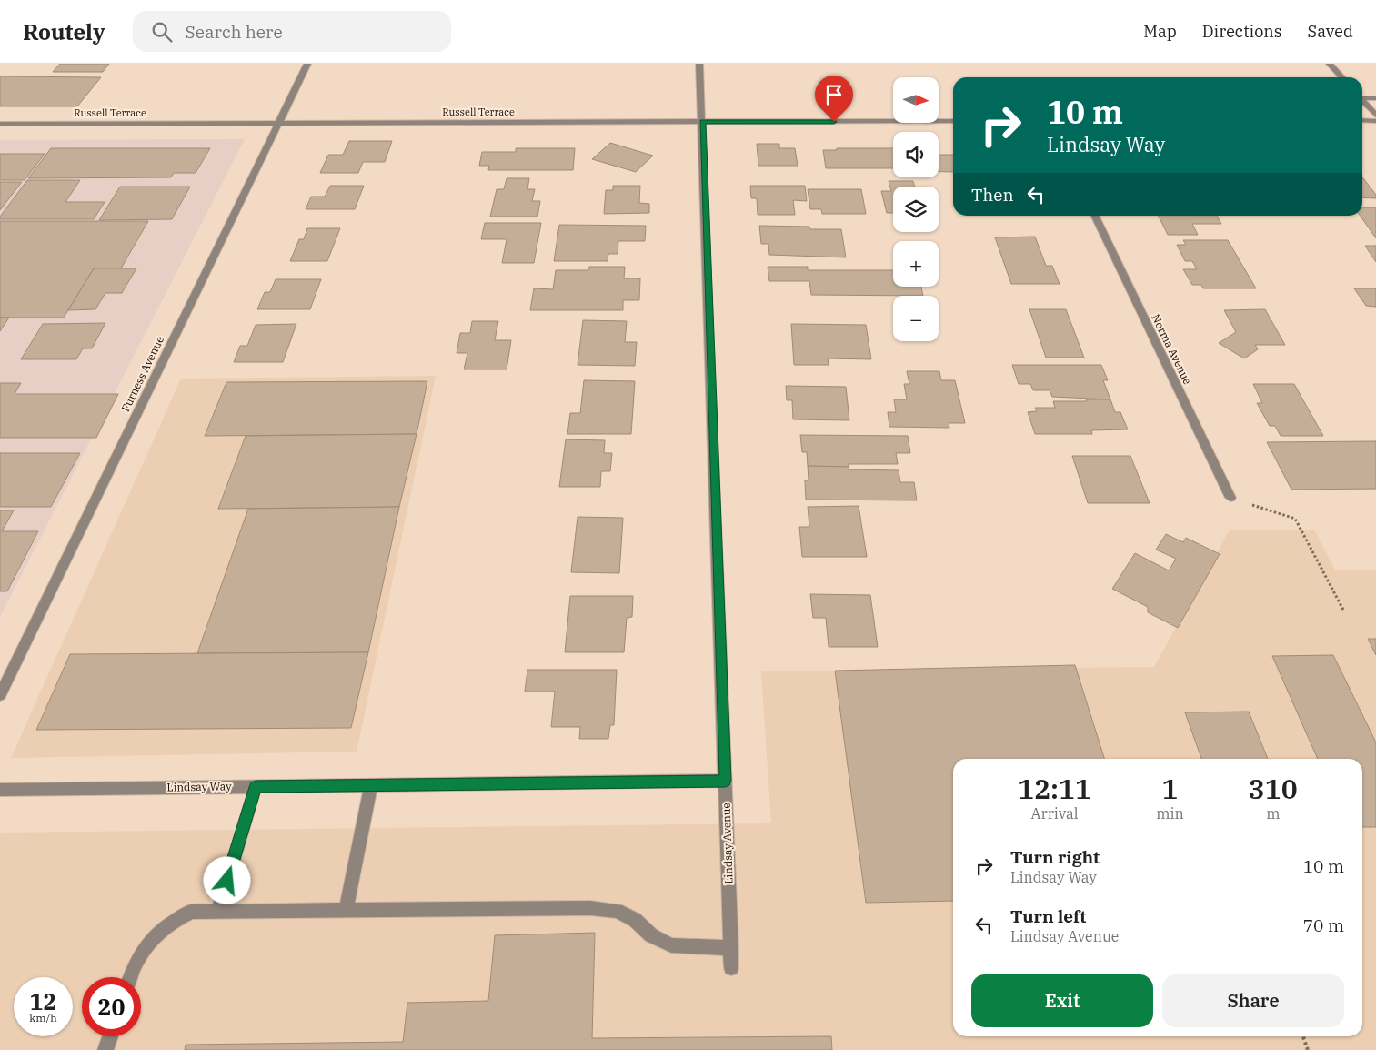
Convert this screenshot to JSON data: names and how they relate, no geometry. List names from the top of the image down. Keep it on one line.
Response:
{"streets":{"street":["Russell Terrace","Norma Avenue","Furness Avenue","Lindsay Way","Lindsay Avenue"]},"crossings":[["Russell Terrace","Furness Avenue"],["Russell Terrace","Lindsay Avenue"],["Lindsay Way","Lindsay Avenue"]],"north":"right","page":{"header":"Routely","search":"Search here","nav":["Map","Directions","Saved"],"map_buttons":["+","−"],"turn":["10 m","Lindsay Way"],"then":"Then","eta":["12:11","Arrival","1","min","310","m"],"list":[{"name":"Turn right","note":"Lindsay Way","value":"10 m"},{"name":"Turn left","note":"Lindsay Avenue","value":"70 m"}],"buttons":["Exit","Share"],"speed":"12 km/h","limit":"20"}}
